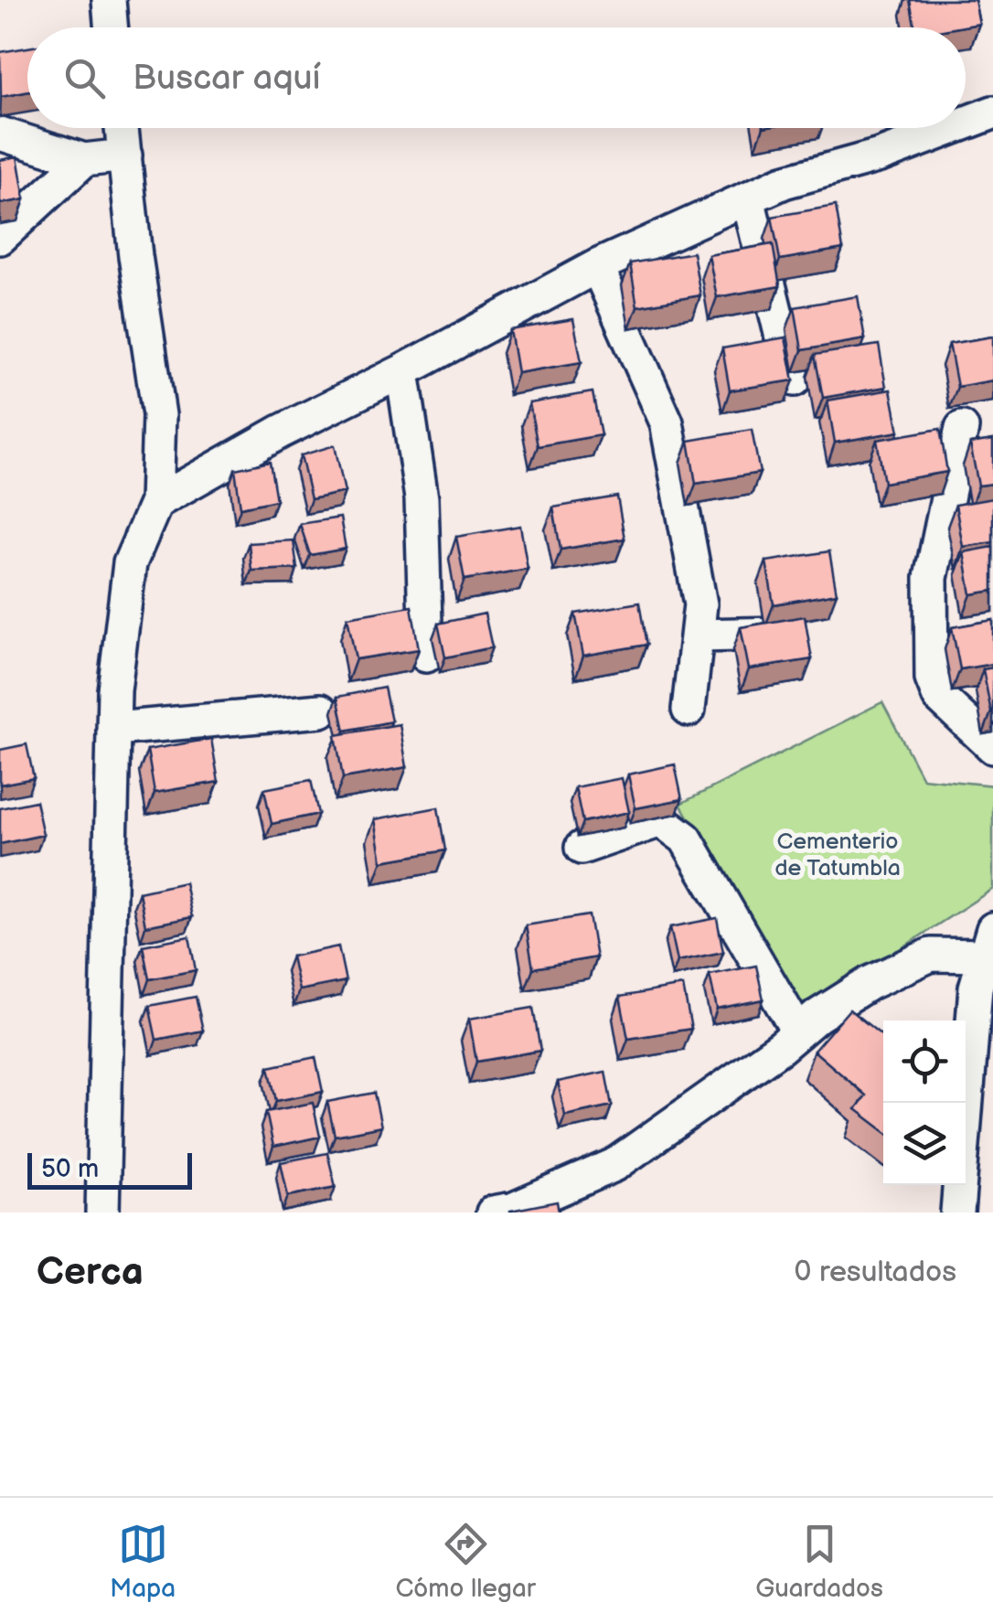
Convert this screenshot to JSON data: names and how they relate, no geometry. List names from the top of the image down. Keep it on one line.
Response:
{"parks":["Cementerio de Tatumbla"],"scale_bar":"50 m","page":{"search":"Buscar aquí","scale":"50 m","heading":["Cerca","0 resultados"],"nav":["Mapa","Cómo llegar","Guardados"]}}
